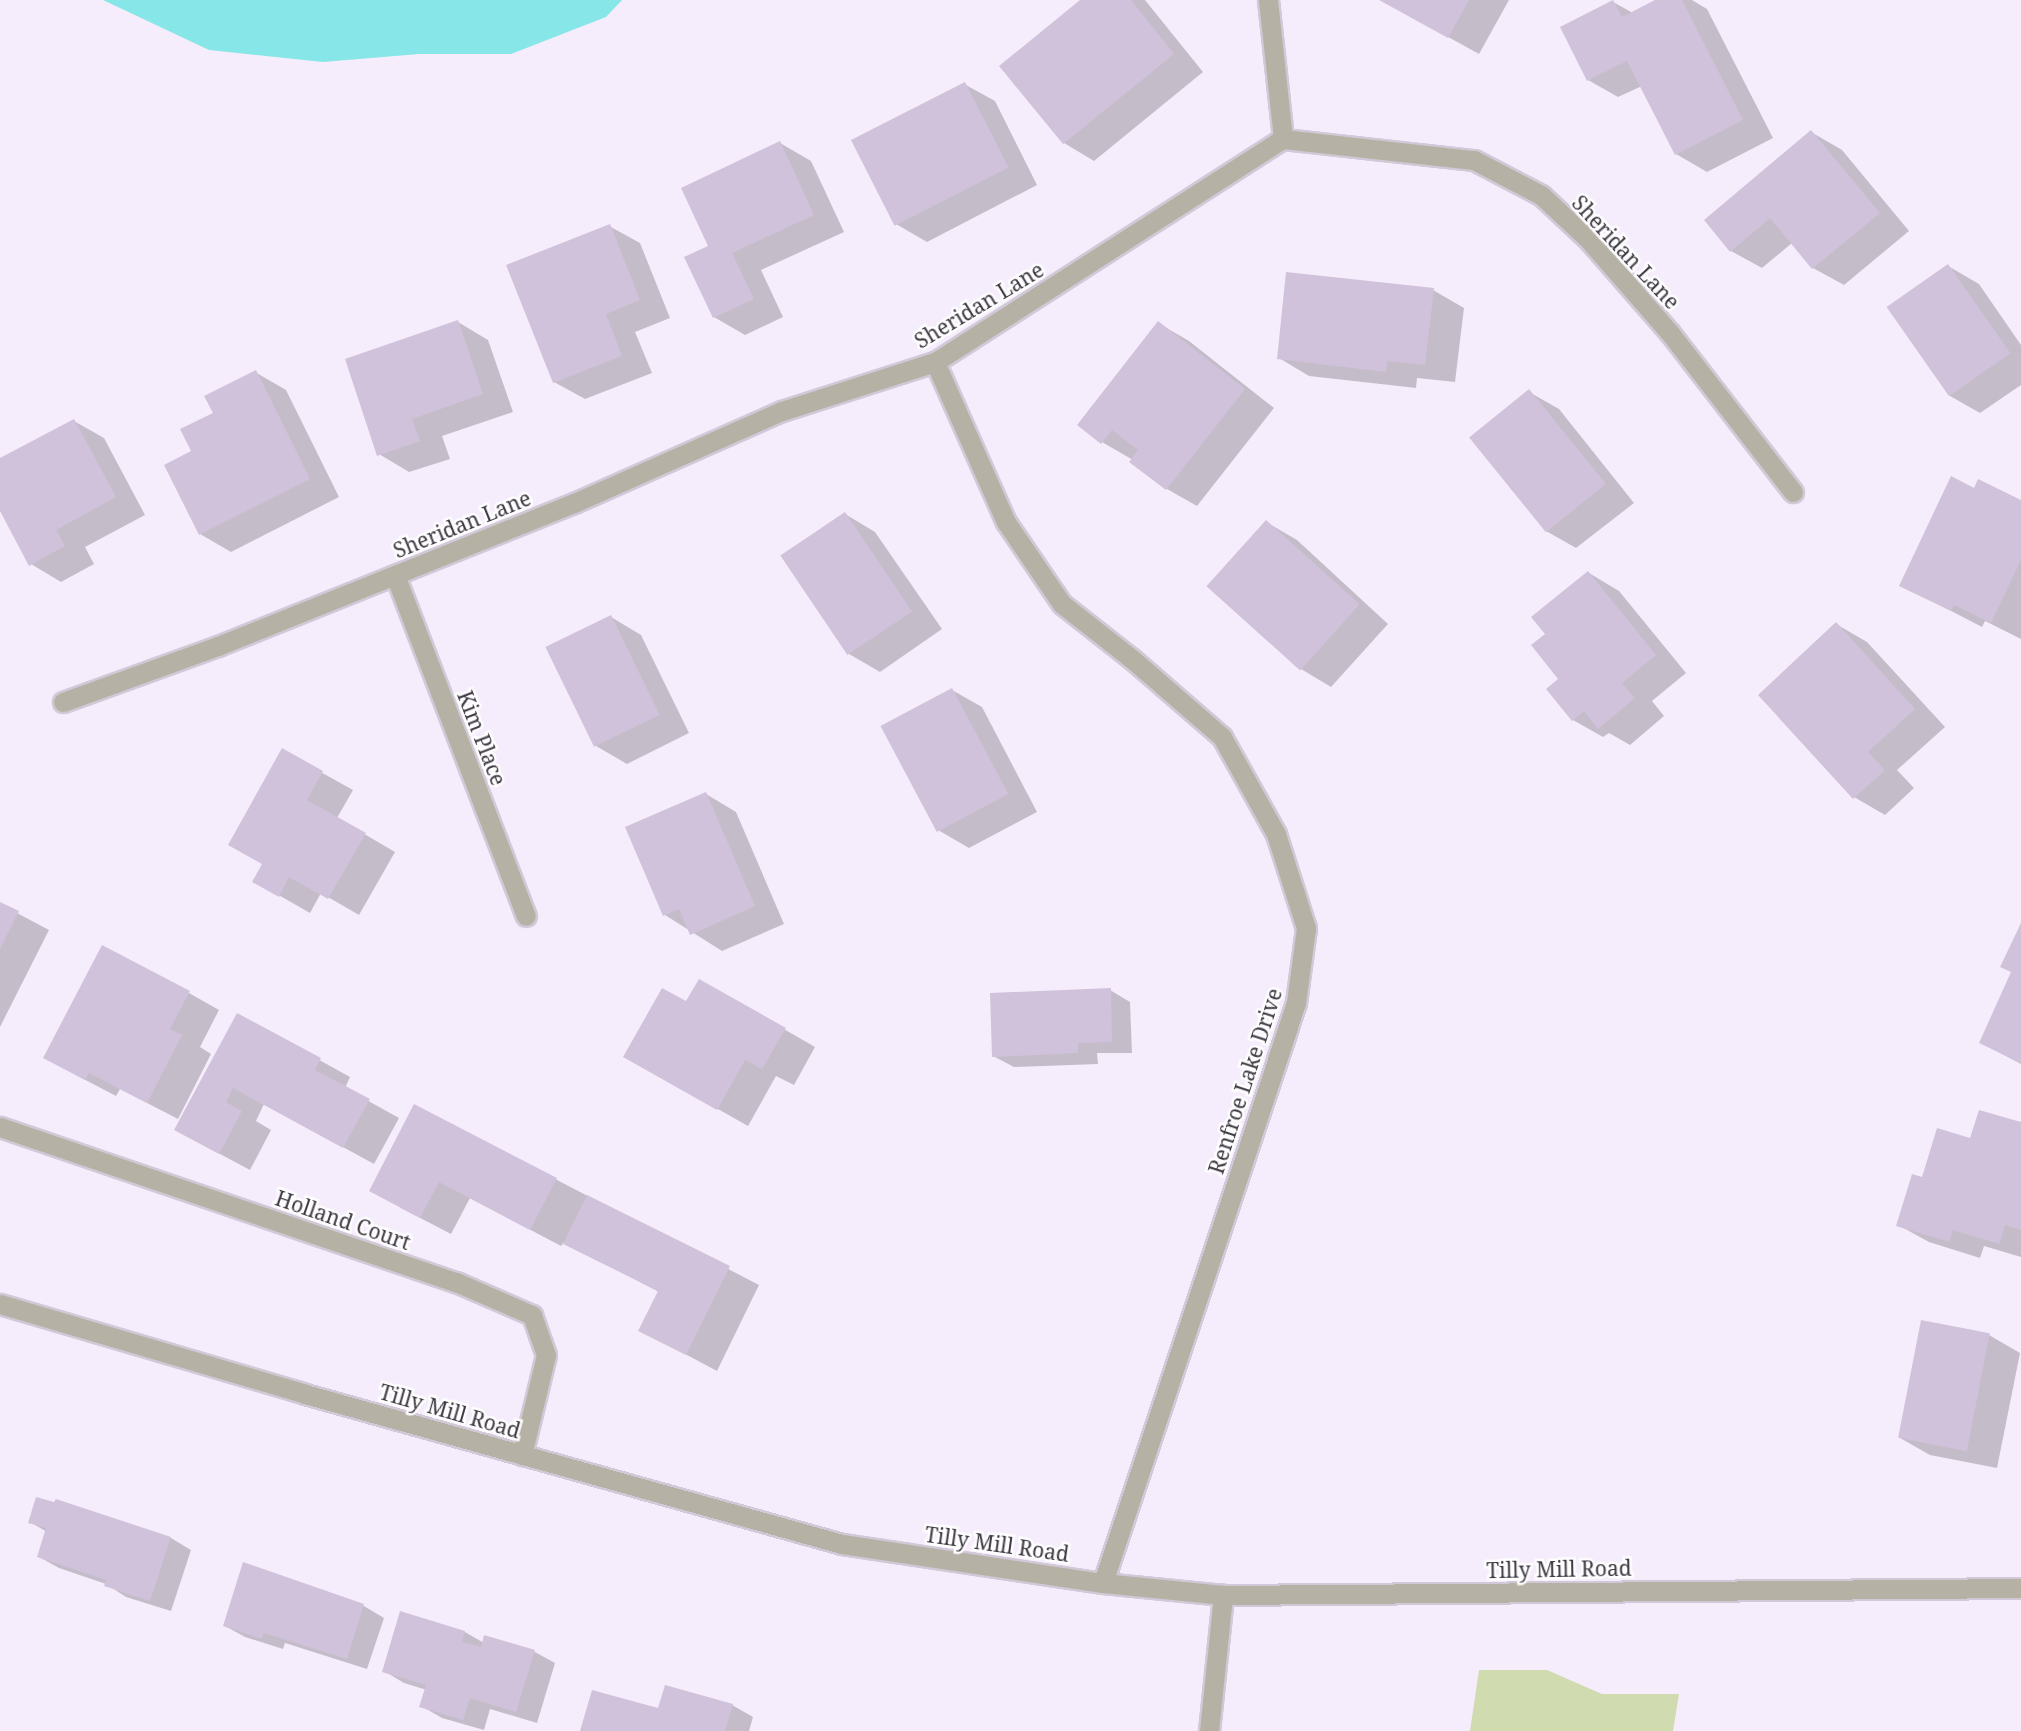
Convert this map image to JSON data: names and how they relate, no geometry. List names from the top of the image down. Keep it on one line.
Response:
{"streets":{"street":["Sheridan Lane","Kim Place","Renfroe Lake Drive","Holland Court","Tilly Mill Road"]},"crossings":[["Sheridan Lane","Kim Place"],["Sheridan Lane","Renfroe Lake Drive"],["Renfroe Lake Drive","Tilly Mill Road"],["Holland Court","Tilly Mill Road"]]}
